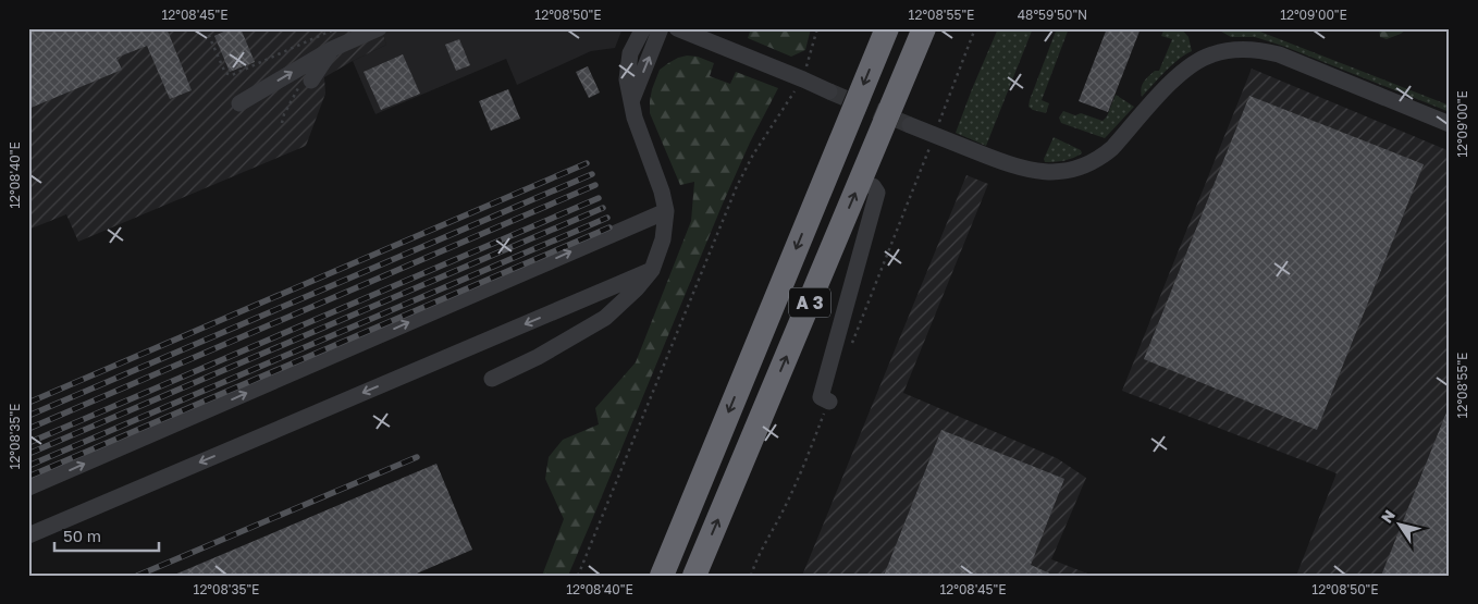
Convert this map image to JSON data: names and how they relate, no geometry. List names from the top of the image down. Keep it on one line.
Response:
{"streets":{"highway":["A 3"]},"scale_bar":"50 m","north":"top left","coordinates":["12°08'45\"E","12°08'50\"E","12°08'55\"E","48°59'50\"N","12°09'00\"E","12°08'40\"E","12°08'35\"E"]}
